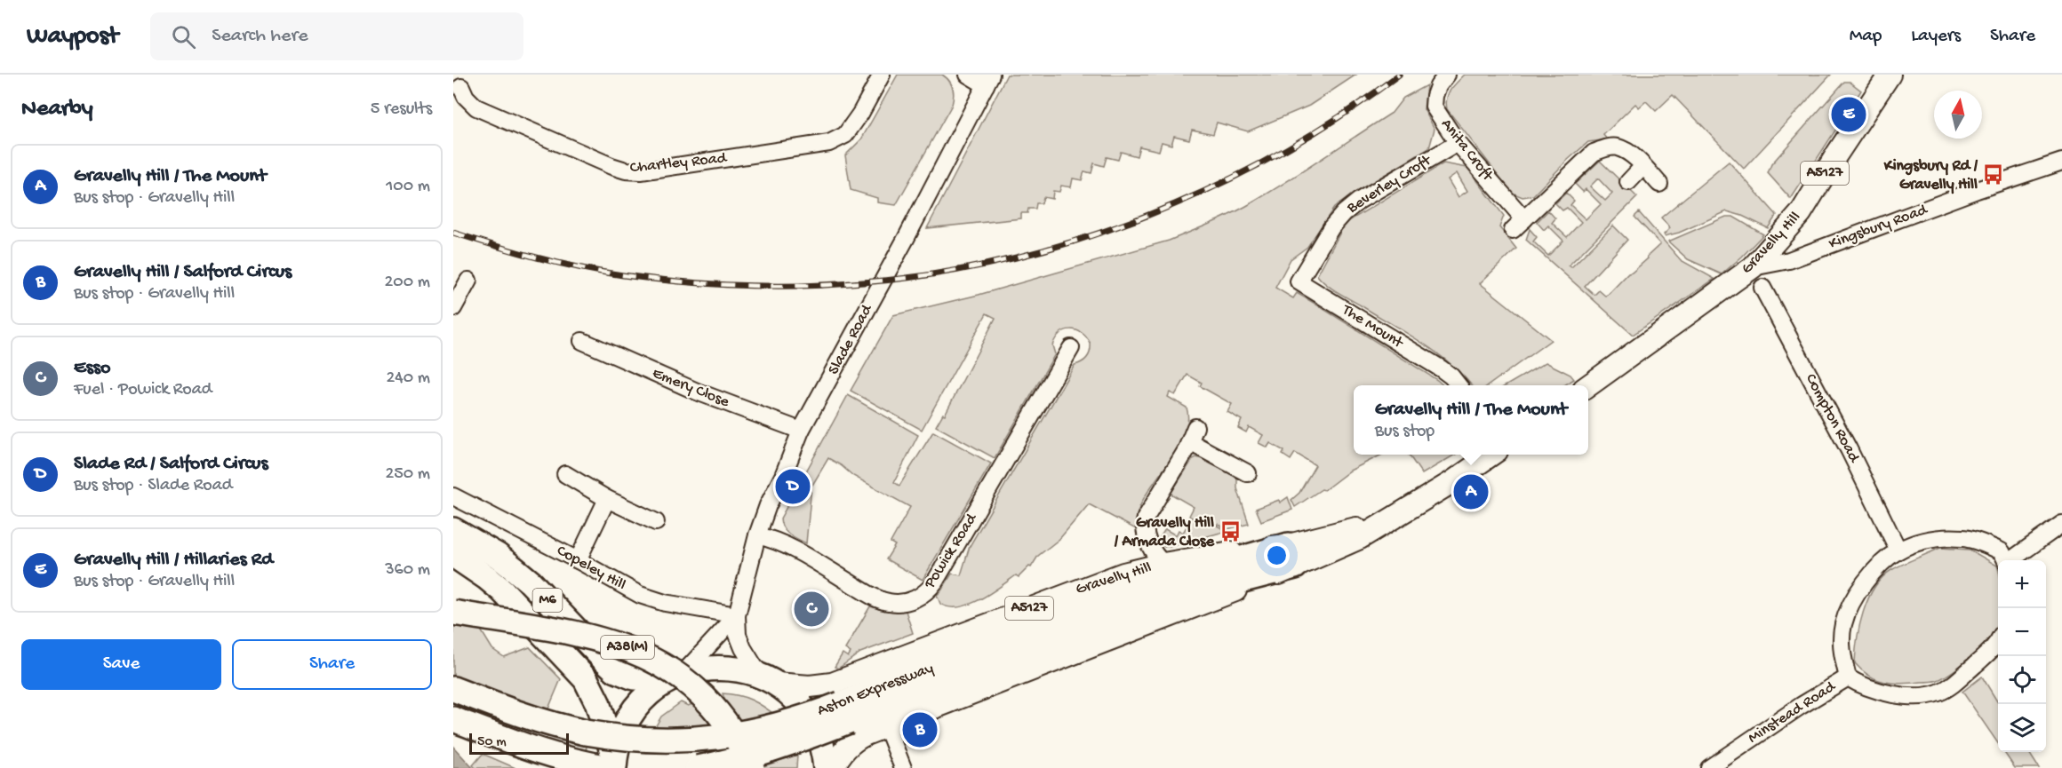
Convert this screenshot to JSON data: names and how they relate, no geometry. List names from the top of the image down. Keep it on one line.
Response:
{"streets":{"highway":["M6","A38(M)","Aston Expressway"],"main road":["A5127","Gravelly Hill"],"street":["Anita Croft","Chartley Road","Beverley Croft","Kingsbury Road","The Mount","Slade Road","Emery Close","Compton Road","Powick Road","Copeley Hill","Minstead Road"]},"crossings":[["Anita Croft","Beverley Croft"],["Beverley Croft","The Mount"],["Kingsbury Road","Gravelly Hill"],["Gravelly Hill","Slade Road"],["Gravelly Hill","Aston Expressway"],["Slade Road","Emery Close"],["Slade Road","Powick Road"],["Slade Road","Copeley Hill"],["Slade Road","M6"]],"places":{"bus stop":["Kingsbury Rd / Gravelly Hill","Gravelly Hill / Armada Close"]},"scale_bar":"50 m","north":"top","page":{"header":"Waypost","search":"Search here","nav":["Map","Layers","Share"],"heading":["Nearby","5 results"],"pins":["E","D","A","C","B"],"list":[{"mark":"A","name":"Gravelly Hill / The Mount","note":"Bus stop · Gravelly Hill","value":"100 m"},{"mark":"B","name":"Gravelly Hill / Salford Circus","note":"Bus stop · Gravelly Hill","value":"200 m"},{"mark":"C","name":"Esso","note":"Fuel · Powick Road","value":"240 m"},{"mark":"D","name":"Slade Rd / Salford Circus","note":"Bus stop · Slade Road","value":"250 m"},{"mark":"E","name":"Gravelly Hill / Hillaries Rd","note":"Bus stop · Gravelly Hill","value":"360 m"}],"popup":["Gravelly Hill / The Mount","Bus stop"],"map_buttons":["+","−"],"buttons":["Save","Share"],"scale":"50 m"}}
